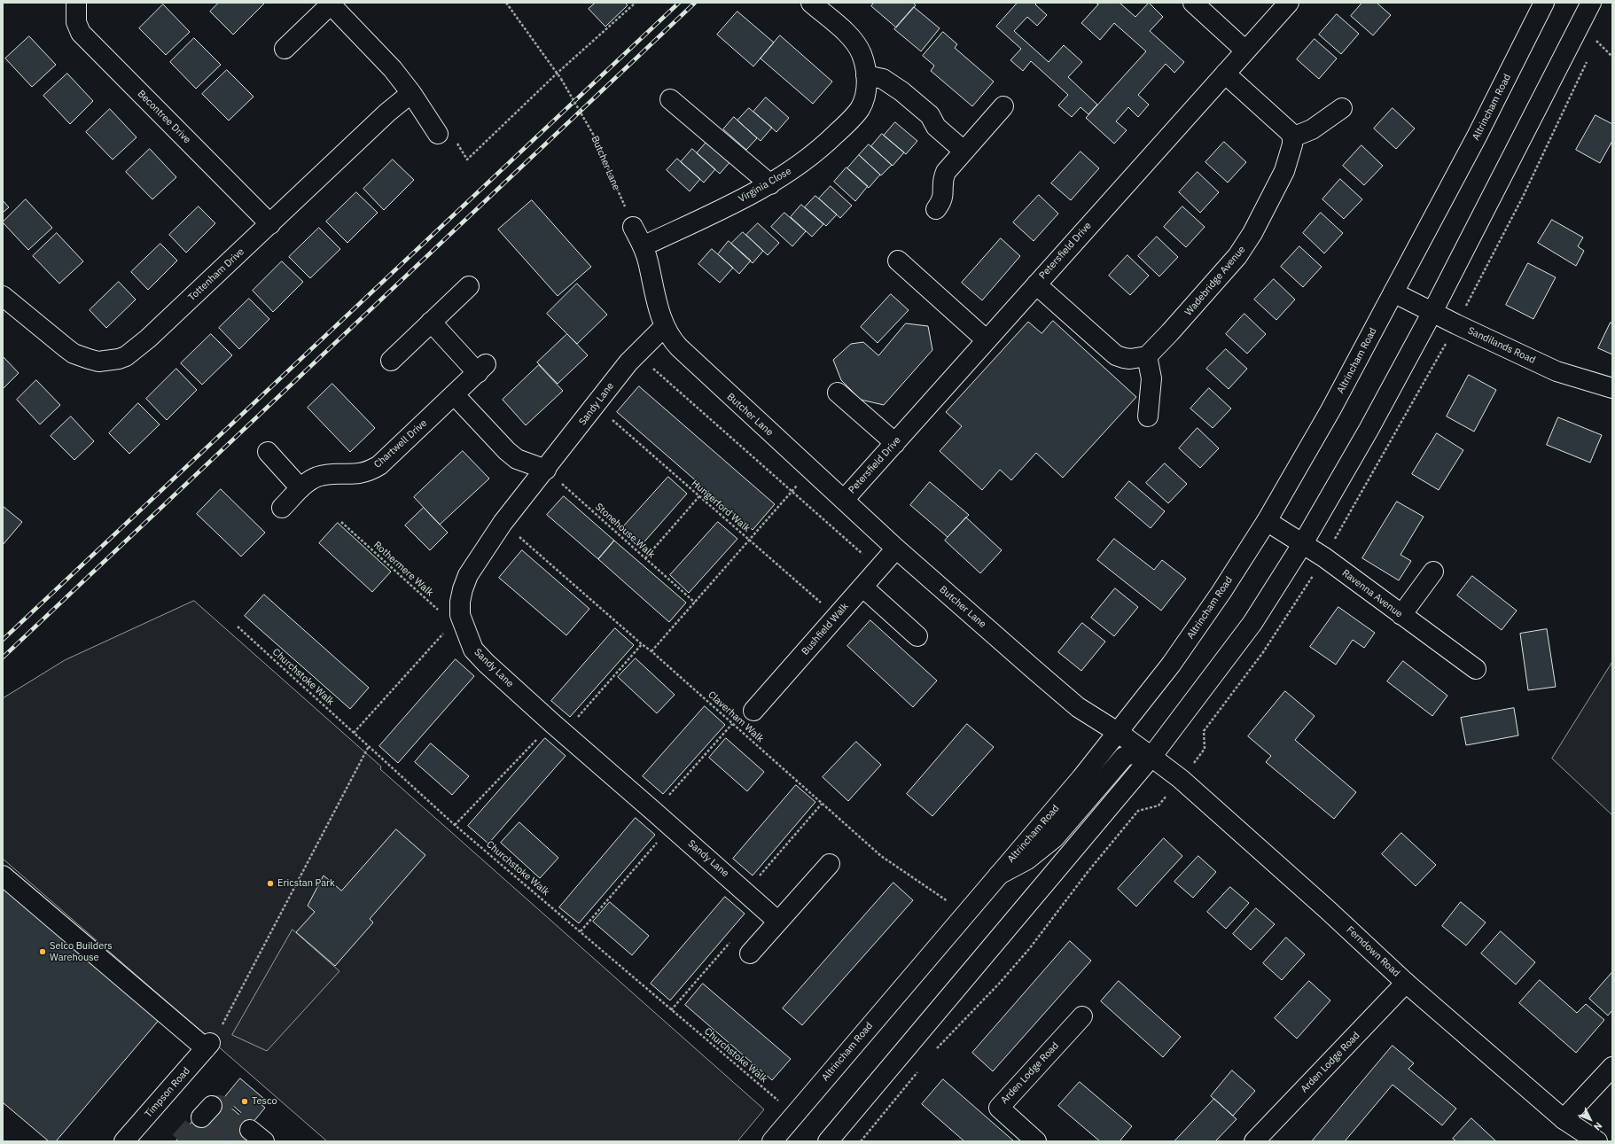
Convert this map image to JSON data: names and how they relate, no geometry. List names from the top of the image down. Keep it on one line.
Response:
{"streets":{"main road":["Altrincham Road","Becontree Drive","Butcher Lane","Virginia Close","Petersfield Drive","Tottenham Drive","Wadebridge Avenue","Sandilands Road","Sandy Lane","Chartwell Drive","Ravenna Avenue","Bushfield Walk","Ferndown Road","Arden Lodge Road","Timpson Road"],"path":["Hungerford Walk","Stonehouse Walk","Rothermere Walk","Churchstoke Walk","Claverham Walk"]},"crossings":[["Altrincham Road","Butcher Lane"],["Altrincham Road","Sandilands Road"],["Altrincham Road","Ravenna Avenue"],["Altrincham Road","Churchstoke Walk"],["Altrincham Road","Claverham Walk"],["Becontree Drive","Tottenham Drive"],["Butcher Lane","Virginia Close"],["Butcher Lane","Petersfield Drive"],["Butcher Lane","Sandy Lane"],["Butcher Lane","Bushfield Walk"],["Butcher Lane","Ferndown Road"],["Sandy Lane","Hungerford Walk"],["Sandy Lane","Stonehouse Walk"],["Sandy Lane","Rothermere Walk"],["Sandy Lane","Claverham Walk"],["Hungerford Walk","Bushfield Walk"],["Ferndown Road","Arden Lodge Road"]],"places":["Ericstan Park","Selco Builders Warehouse","Tesco"],"north":"bottom right"}
